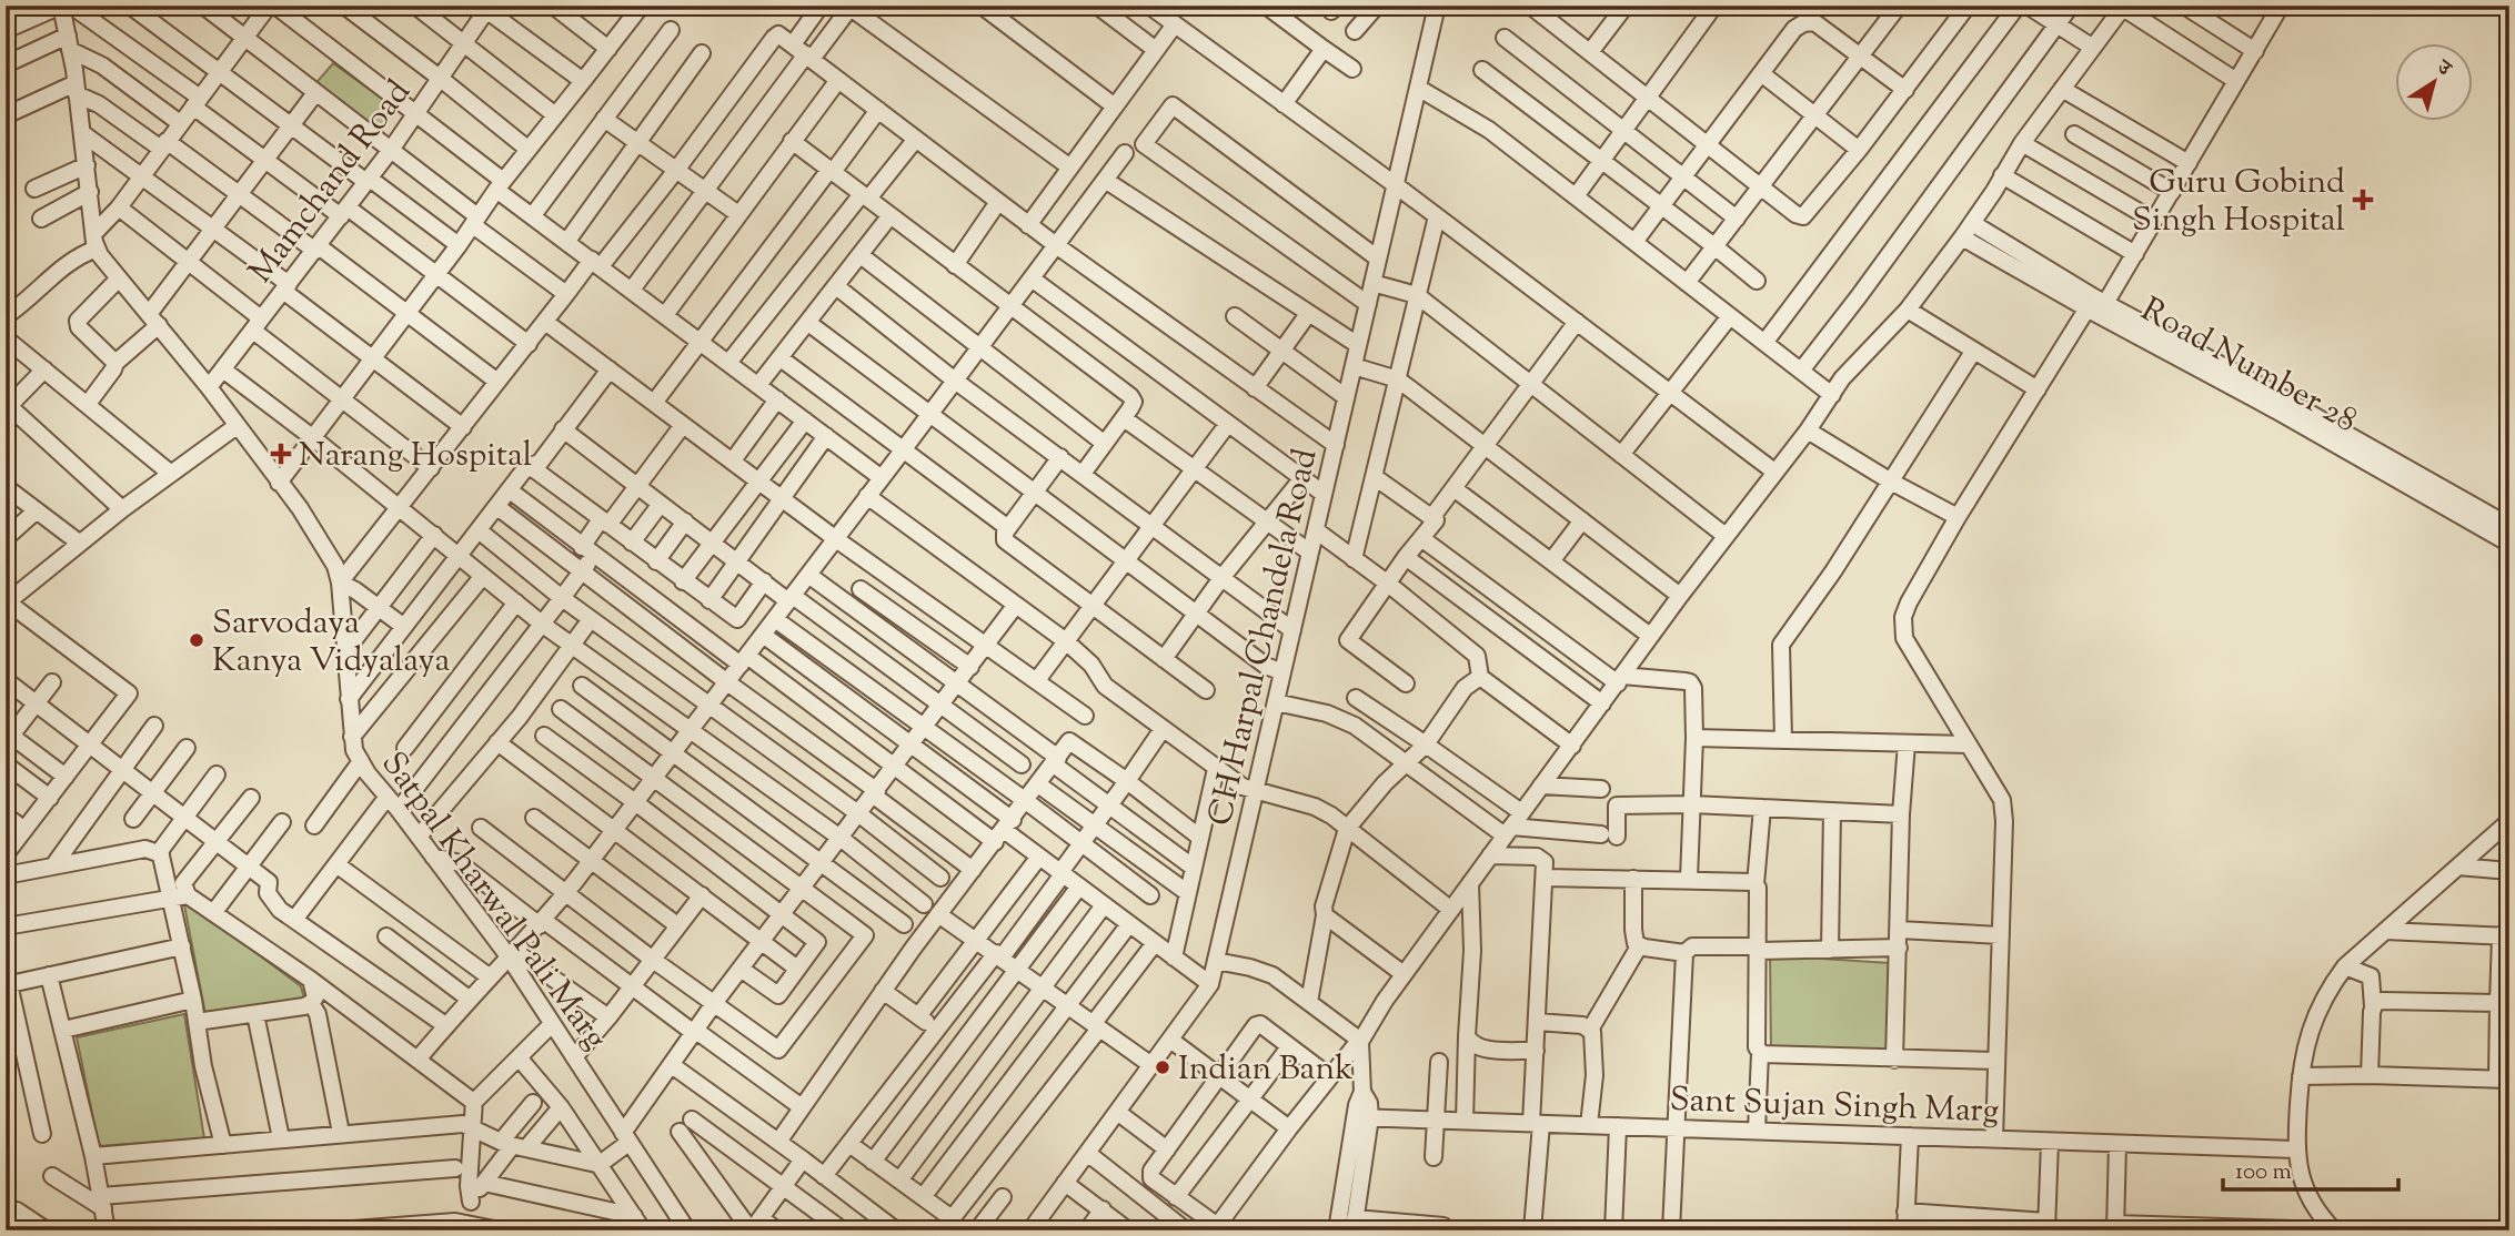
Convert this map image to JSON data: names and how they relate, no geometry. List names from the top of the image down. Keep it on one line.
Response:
{"streets":{"street":["Mamchand Road","Road Number 28","CH Harpal Chandela Road","Satpal Kharwal Pali Marg","Sant Sujan Singh Marg"]},"crossings":[["Mamchand Road","Satpal Kharwal Pali Marg"]],"places":{"health":["Guru Gobind Singh Hospital","Narang Hospital"],"other":["Sarvodaya Kanya Vidyalaya","Indian Bank"]},"scale_bar":"100 m","north":"top right"}
